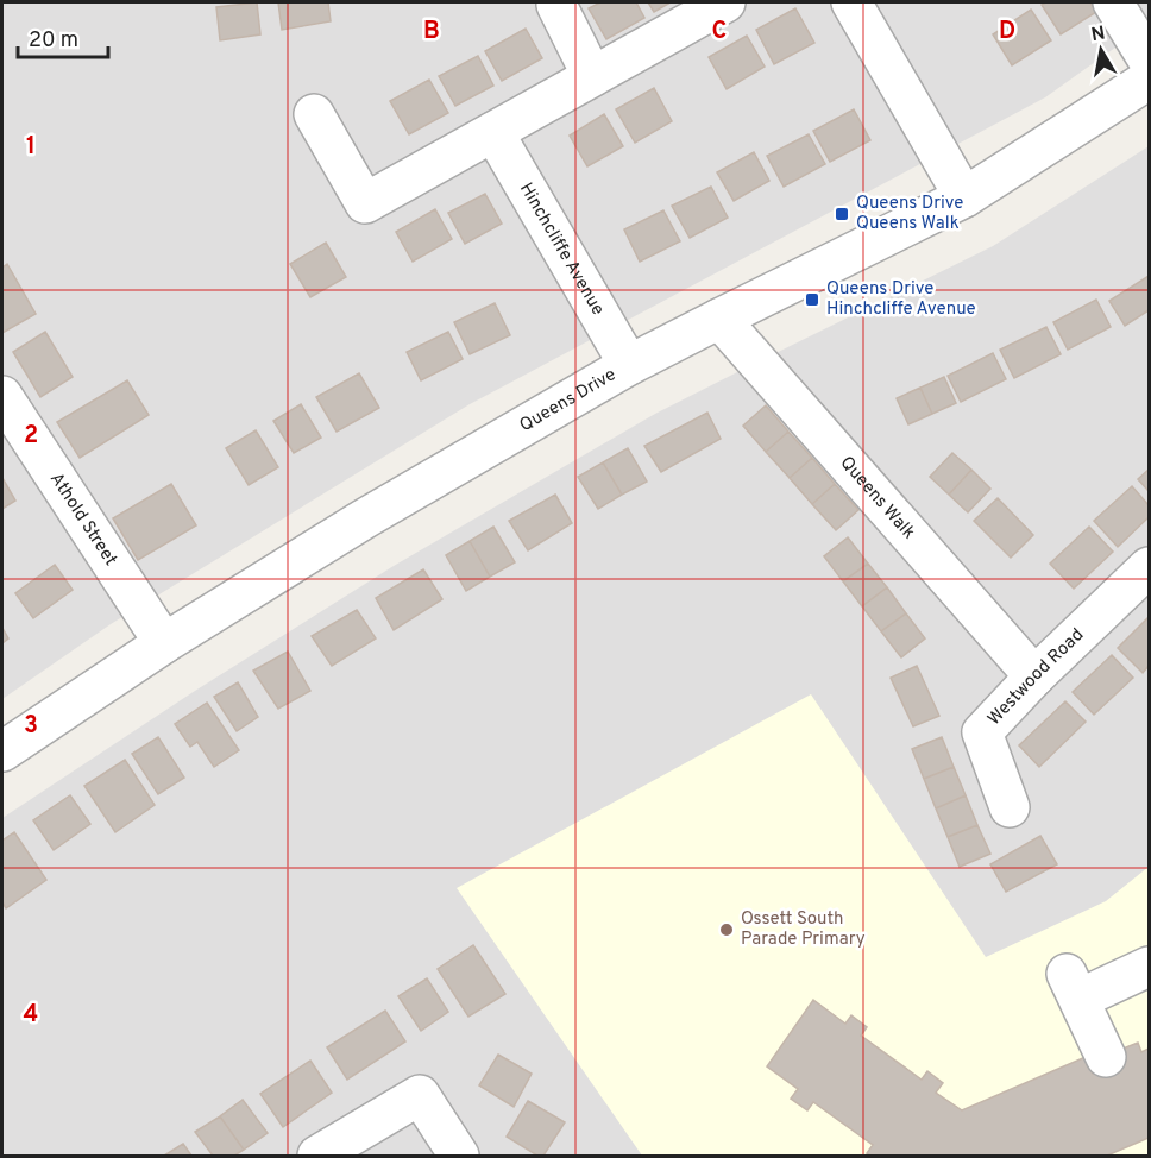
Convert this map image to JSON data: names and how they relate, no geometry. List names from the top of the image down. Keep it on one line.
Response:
{"streets":{"street":["Hinchcliffe Avenue","Queens Drive","Queens Walk","Athold Street","Westwood Road"]},"crossings":[["Hinchcliffe Avenue","Queens Drive"],["Queens Drive","Queens Walk"],["Queens Drive","Athold Street"],["Queens Walk","Westwood Road"]],"places":{"transit":["Queens Drive Queens Walk","Queens Drive Hinchcliffe Avenue"],"other":["Ossett South Parade Primary"]},"scale_bar":"20 m","north":"top","grid":{"columns":["B","C","D"],"rows":["1","2","3","4"]}}
